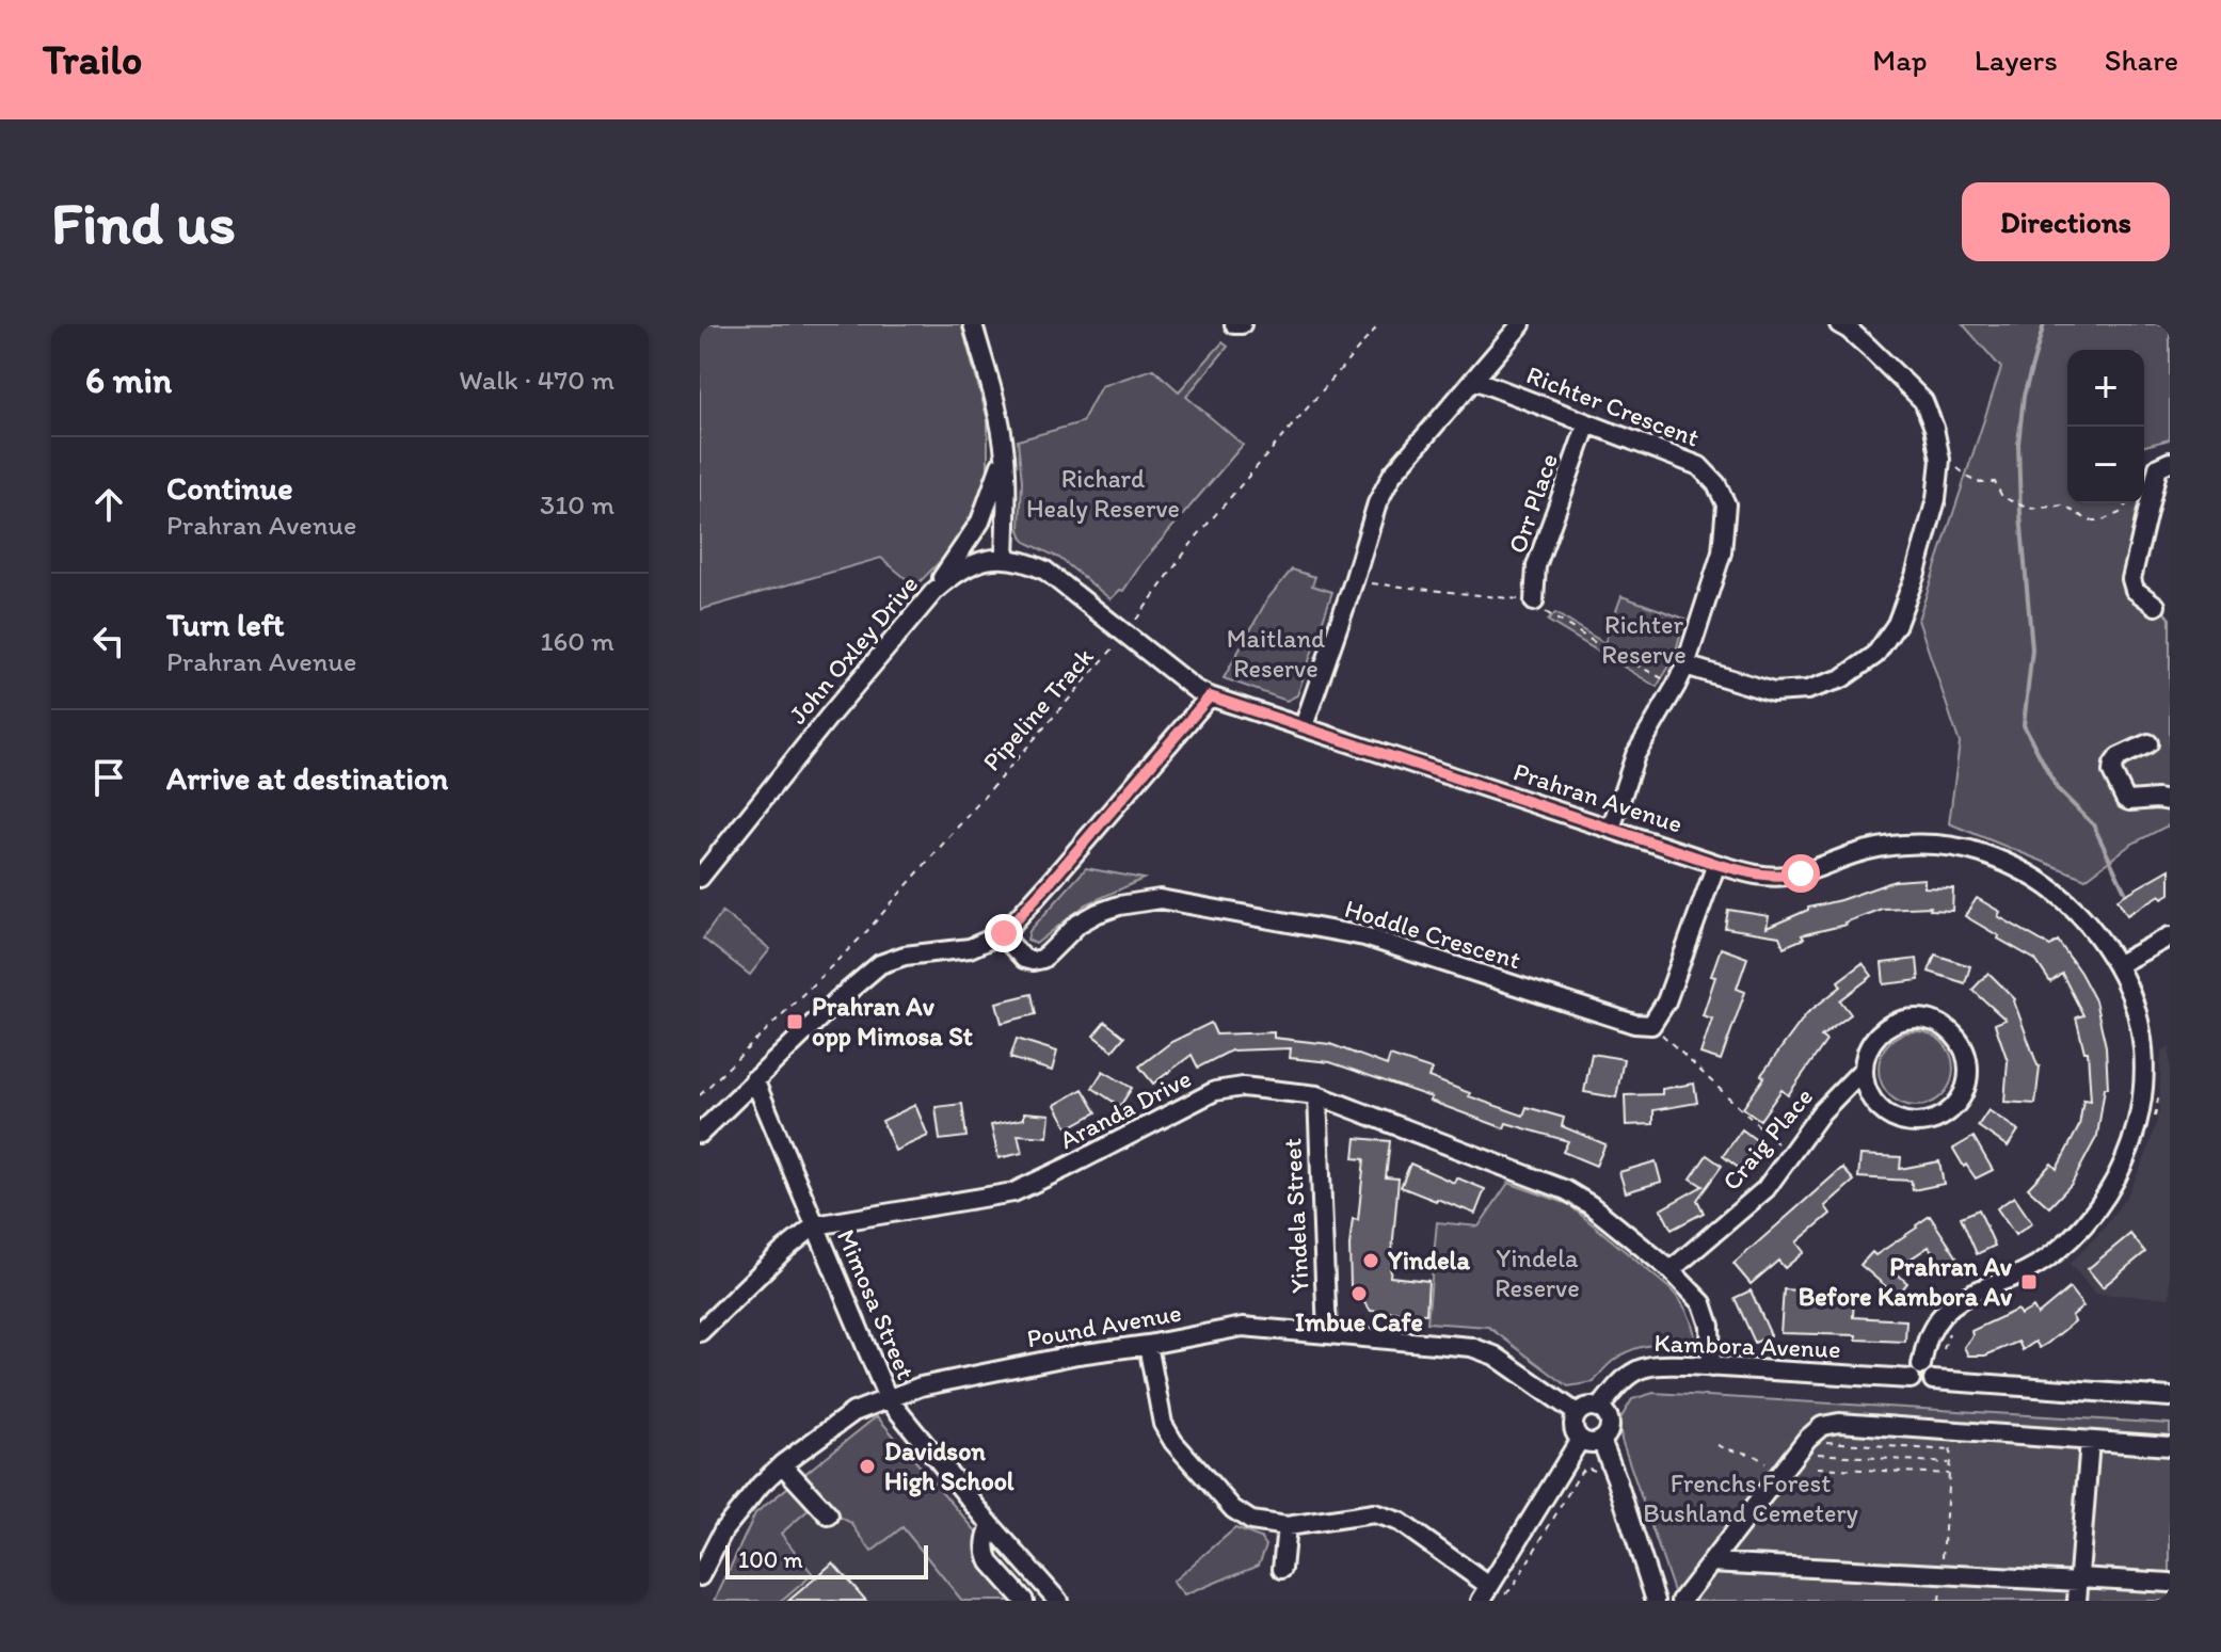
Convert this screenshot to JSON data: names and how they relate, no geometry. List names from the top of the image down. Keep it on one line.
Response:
{"streets":{"street":["Richter Crescent","Orr Place","John Oxley Drive","Prahran Avenue","Hoddle Crescent","Aranda Drive","Craig Place","Yindela Street","Mimosa Street","Pound Avenue","Kambora Avenue"],"path":["Pipeline Track"]},"crossings":[["Richter Crescent","Orr Place"],["Richter Crescent","Prahran Avenue"],["Prahran Avenue","Kambora Avenue"],["Aranda Drive","Craig Place"],["Aranda Drive","Yindela Street"],["Aranda Drive","Mimosa Street"],["Aranda Drive","Kambora Avenue"],["Yindela Street","Pound Avenue"],["Mimosa Street","Pound Avenue"],["Pound Avenue","Kambora Avenue"]],"parks":["Richard Healy Reserve","Richter Reserve","Maitland Reserve","Yindela Reserve","Frenchs Forest Bushland Cemetery"],"places":{"transit":["Prahran Av opp Mimosa St","Prahran Av Before Kambora Av"],"other":["Yindela","Imbue Cafe","Davidson High School"]},"scale_bar":"100 m","page":{"header":"Trailo","nav":["Map","Layers","Share"],"buttons":"Directions","title":"Find us","heading":["6 min","Walk · 470 m"],"map_buttons":["+","−"],"list":[["Continue","Prahran Avenue","310 m"],["Turn left","Prahran Avenue","160 m"],"Arrive at destination"],"scale":"100 m"}}
